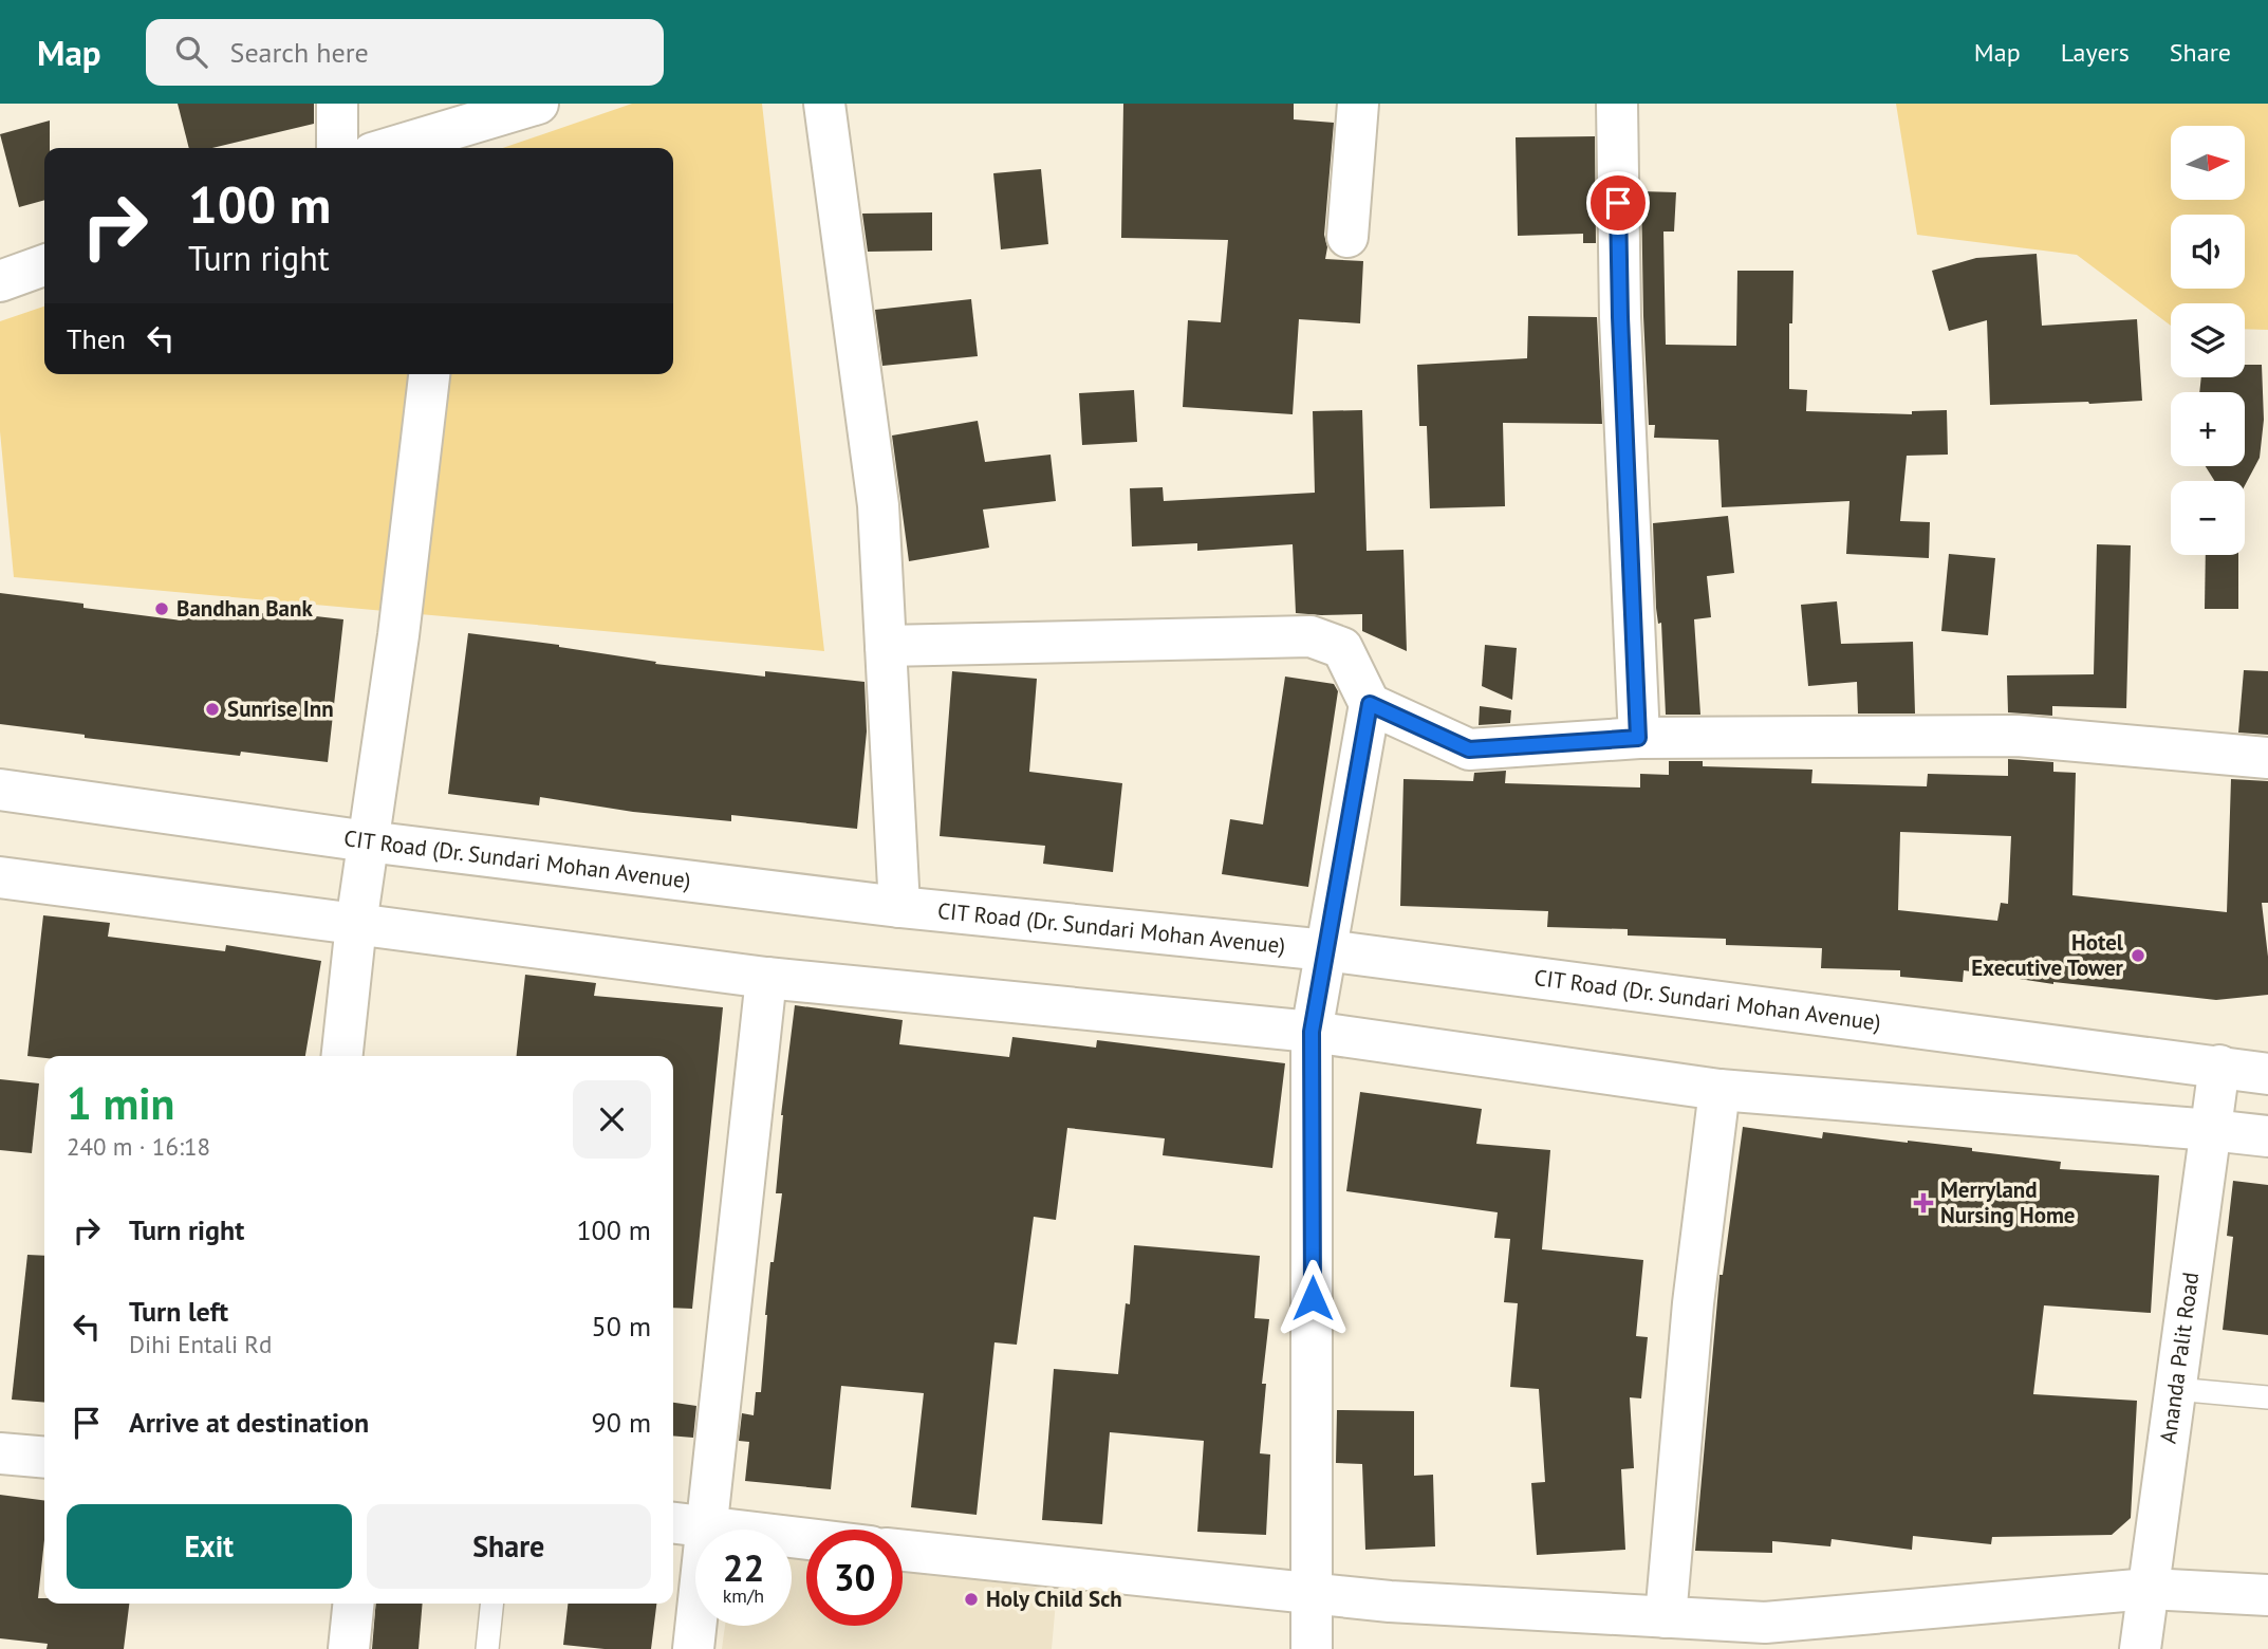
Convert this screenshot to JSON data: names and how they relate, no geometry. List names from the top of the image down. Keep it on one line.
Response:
{"streets":{"street":["CIT Road (Dr. Sundari Mohan Avenue)","Ananda Palit Road"]},"crossings":[["CIT Road (Dr. Sundari Mohan Avenue)","Ananda Palit Road"]],"places":{"other":["Bandhan Bank","Sunrise Inn","Hotel Executive Tower","Holy Child Sch"],"health":["Merryland Nursing Home"]},"north":"right","page":{"header":"Map","search":"Search here","nav":["Map","Layers","Share"],"map_buttons":["+","−"],"turn":["100 m","Turn right"],"then":"Then","heading":["1 min","240 m · 16:18"],"list":[{"name":"Turn right","value":"100 m"},{"name":"Turn left","note":"Dihi Entali Rd","value":"50 m"},{"name":"Arrive at destination","value":"90 m"}],"buttons":["Exit","Share"],"speed":"22 km/h","limit":"30"}}
